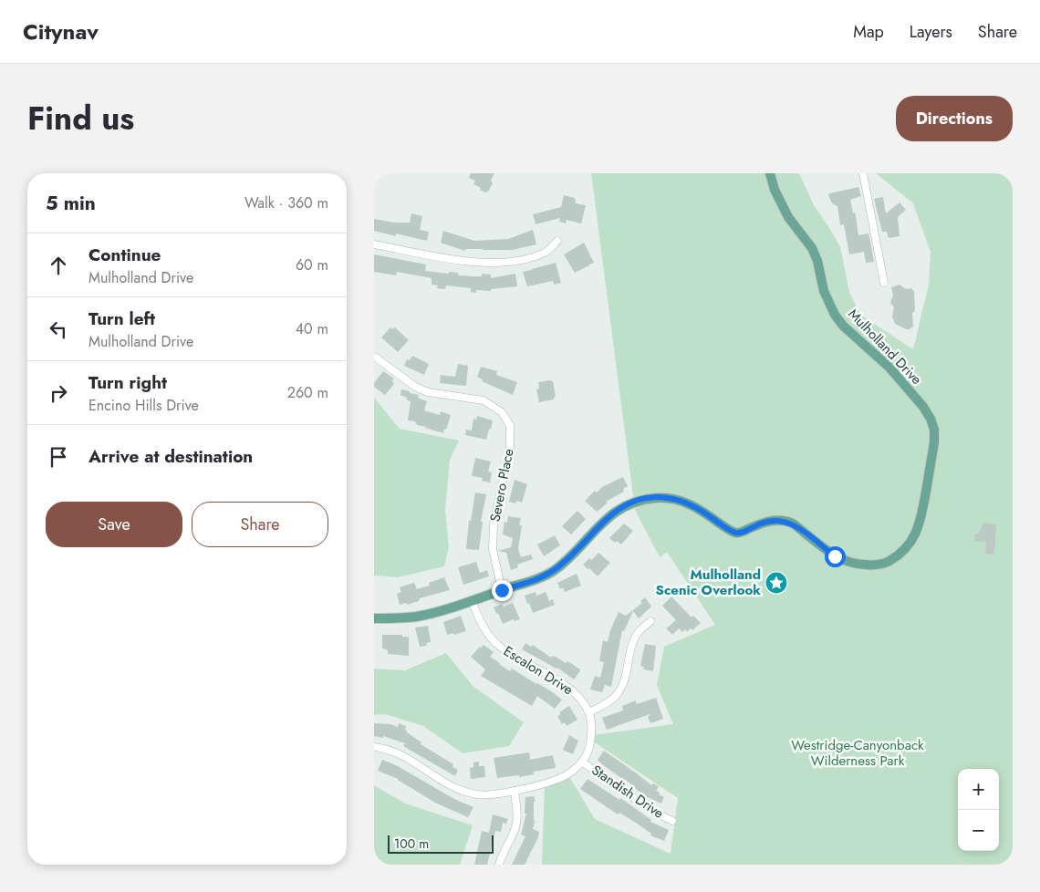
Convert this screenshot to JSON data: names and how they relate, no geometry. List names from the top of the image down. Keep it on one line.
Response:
{"streets":{"main road":["Mulholland Drive"],"street":["Severo Place","Escalon Drive","Standish Drive"]},"crossings":[["Mulholland Drive","Severo Place"]],"parks":["Westridge-Canyonback Wilderness Park"],"places":{"place":["Mulholland Scenic Overlook"]},"scale_bar":"100 m","page":{"header":"Citynav","nav":["Map","Layers","Share"],"title":"Find us","buttons":["Directions",["Save","Share"]],"heading":["5 min","Walk · 360 m"],"list":[["Continue","Mulholland Drive","60 m"],["Turn left","Mulholland Drive","40 m"],["Turn right","Encino Hills Drive","260 m"],"Arrive at destination"],"map_buttons":["+","−"],"scale":"100 m"}}
